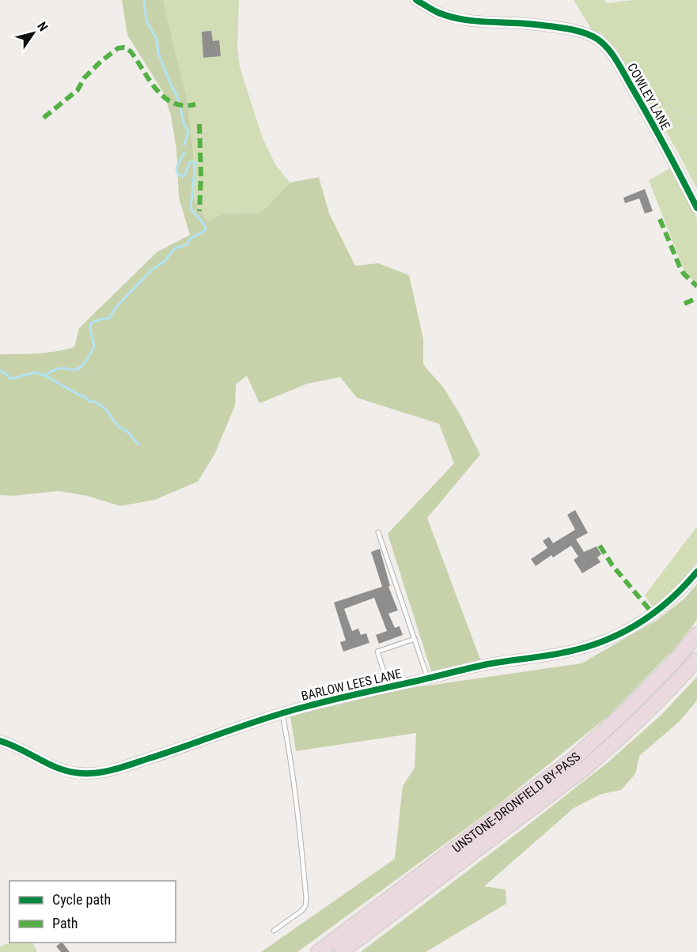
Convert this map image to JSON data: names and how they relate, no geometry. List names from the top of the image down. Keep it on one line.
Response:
{"streets":{"highway":["UNSTONE-DRONFIELD BY-PASS"],"street":["COWLEY LANE","BARLOW LEES LANE"]},"legend":["Cycle path","Path"],"north":"top right"}
